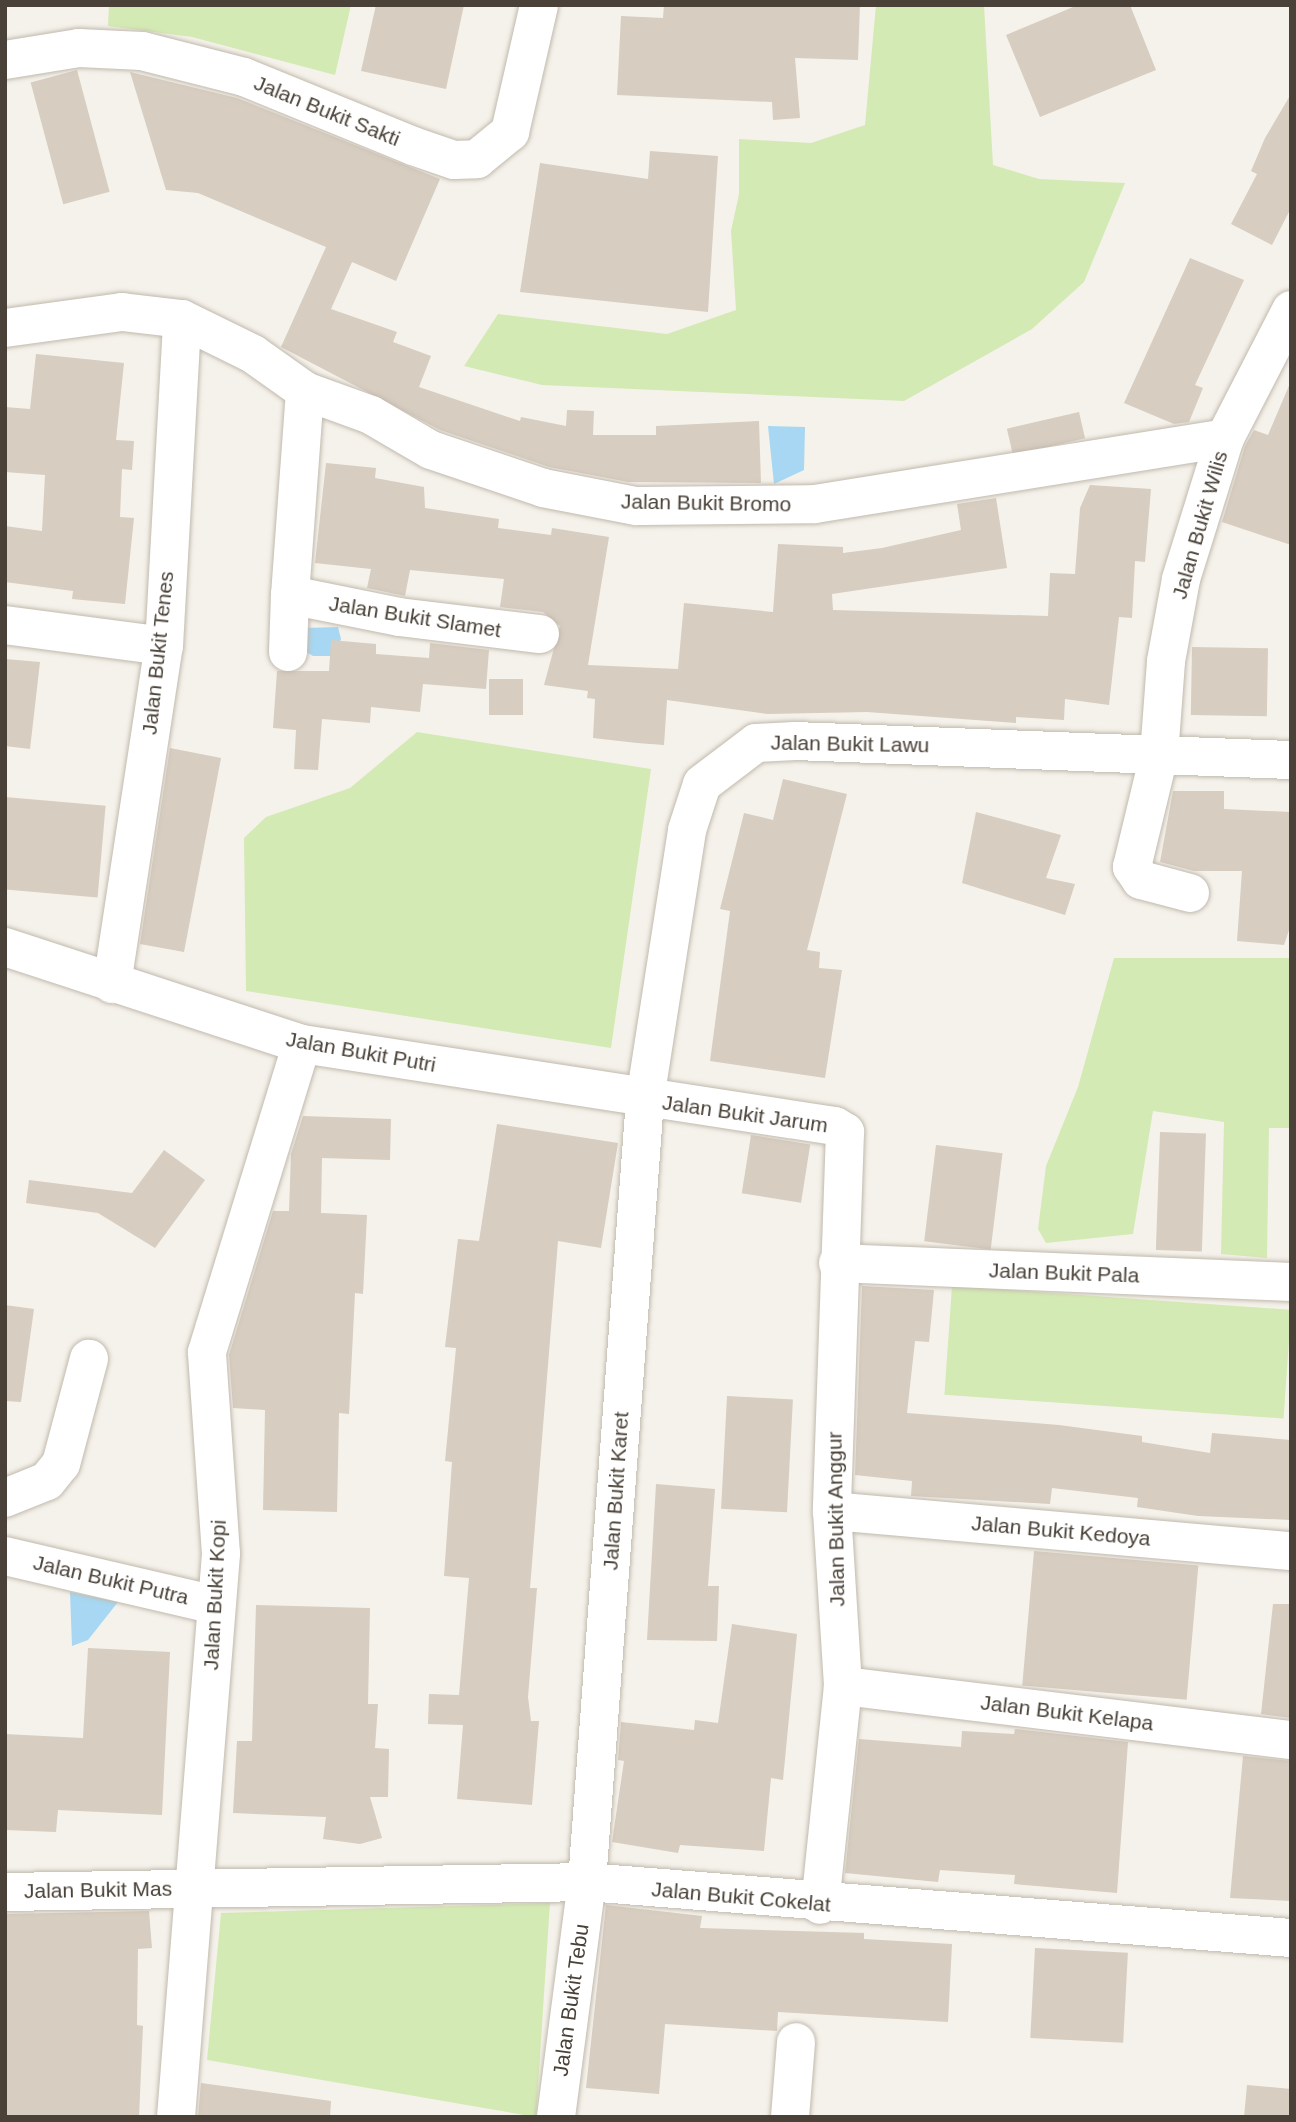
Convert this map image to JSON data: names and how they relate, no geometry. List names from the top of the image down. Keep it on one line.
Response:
{"streets":{"street":["Jalan Bukit Sakti","Jalan Bukit Bromo","Jalan Bukit Wilis","Jalan Bukit Slamet","Jalan Bukit Tenes","Jalan Bukit Lawu","Jalan Bukit Putri","Jalan Bukit Jarum","Jalan Bukit Pala","Jalan Bukit Karet","Jalan Bukit Anggur","Jalan Bukit Kedoya","Jalan Bukit Putra","Jalan Bukit Kopi","Jalan Bukit Kelapa","Jalan Bukit Mas","Jalan Bukit Cokelat","Jalan Bukit Tebu"]},"crossings":[["Jalan Bukit Bromo","Jalan Bukit Wilis"],["Jalan Bukit Bromo","Jalan Bukit Tenes"],["Jalan Bukit Wilis","Jalan Bukit Lawu"],["Jalan Bukit Tenes","Jalan Bukit Putri"],["Jalan Bukit Lawu","Jalan Bukit Putri"],["Jalan Bukit Lawu","Jalan Bukit Jarum"],["Jalan Bukit Lawu","Jalan Bukit Karet"],["Jalan Bukit Putri","Jalan Bukit Jarum"],["Jalan Bukit Putri","Jalan Bukit Karet"],["Jalan Bukit Putri","Jalan Bukit Kopi"],["Jalan Bukit Jarum","Jalan Bukit Karet"],["Jalan Bukit Jarum","Jalan Bukit Anggur"],["Jalan Bukit Pala","Jalan Bukit Anggur"],["Jalan Bukit Karet","Jalan Bukit Cokelat"],["Jalan Bukit Karet","Jalan Bukit Tebu"],["Jalan Bukit Anggur","Jalan Bukit Kedoya"],["Jalan Bukit Anggur","Jalan Bukit Kelapa"],["Jalan Bukit Anggur","Jalan Bukit Cokelat"],["Jalan Bukit Putra","Jalan Bukit Kopi"],["Jalan Bukit Kopi","Jalan Bukit Mas"],["Jalan Bukit Kopi","Jalan Bukit Cokelat"],["Jalan Bukit Mas","Jalan Bukit Cokelat"],["Jalan Bukit Cokelat","Jalan Bukit Tebu"]]}
